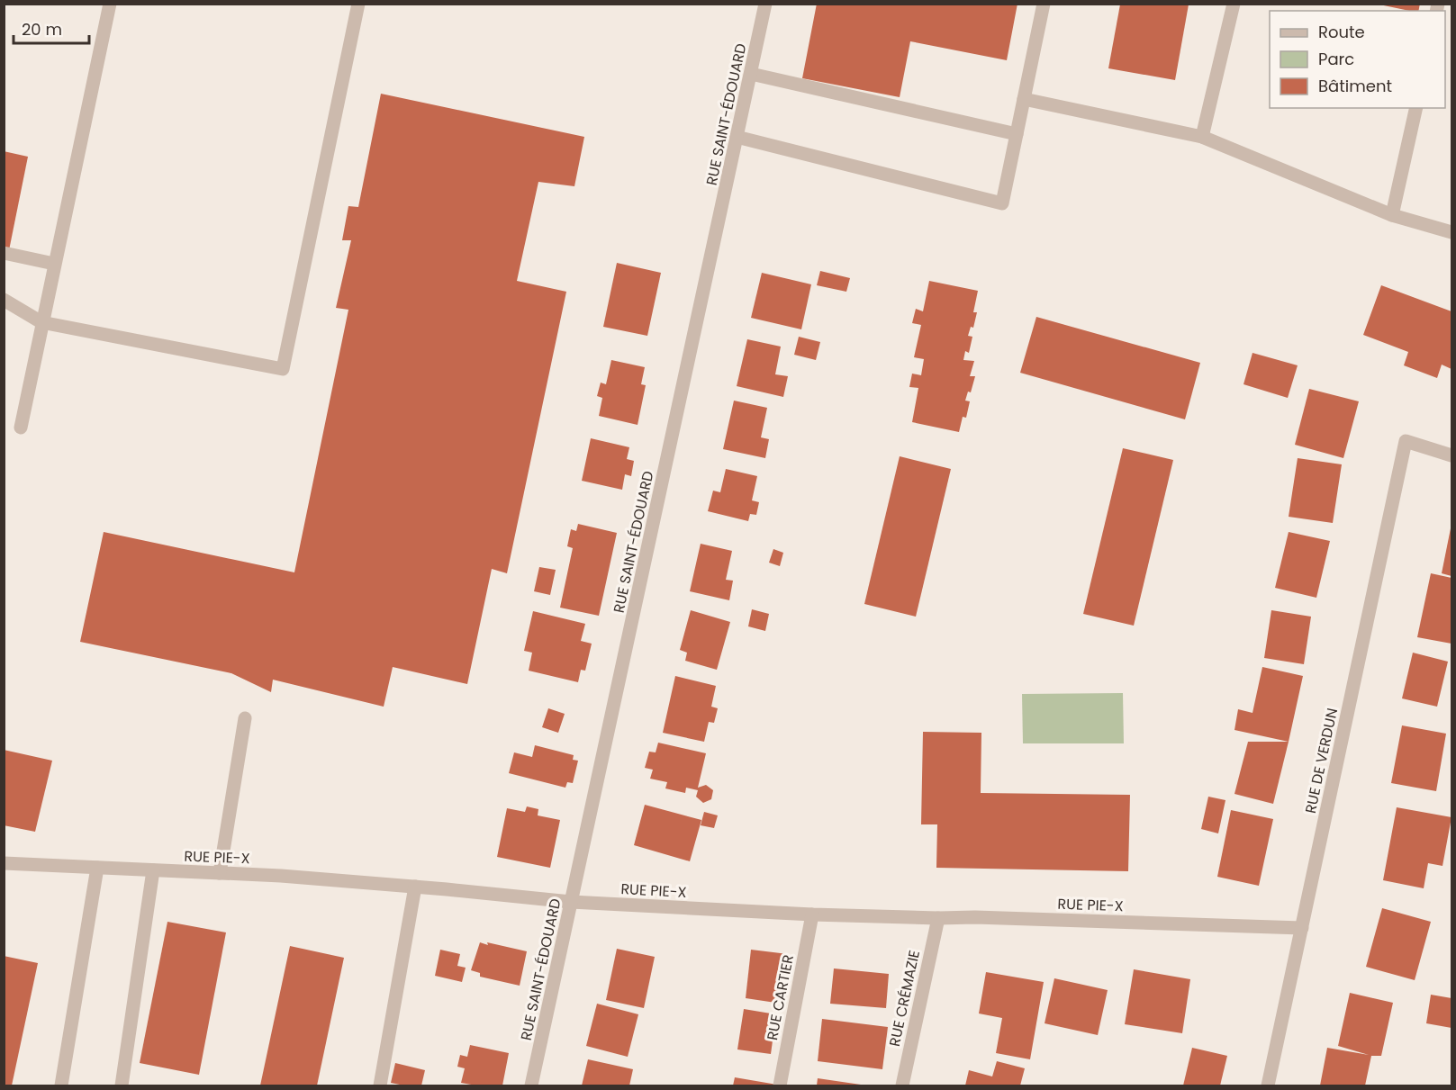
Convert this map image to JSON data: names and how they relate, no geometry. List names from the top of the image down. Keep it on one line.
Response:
{"streets":{"street":["RUE SAINT-ÉDOUARD","RUE DE VERDUN","RUE PIE-X","RUE CARTIER","RUE CRÉMAZIE"]},"crossings":[["RUE SAINT-ÉDOUARD","RUE PIE-X"],["RUE DE VERDUN","RUE PIE-X"],["RUE PIE-X","RUE CARTIER"],["RUE PIE-X","RUE CRÉMAZIE"]],"legend":["Route","Parc","Bâtiment"],"scale_bar":"20 m"}
